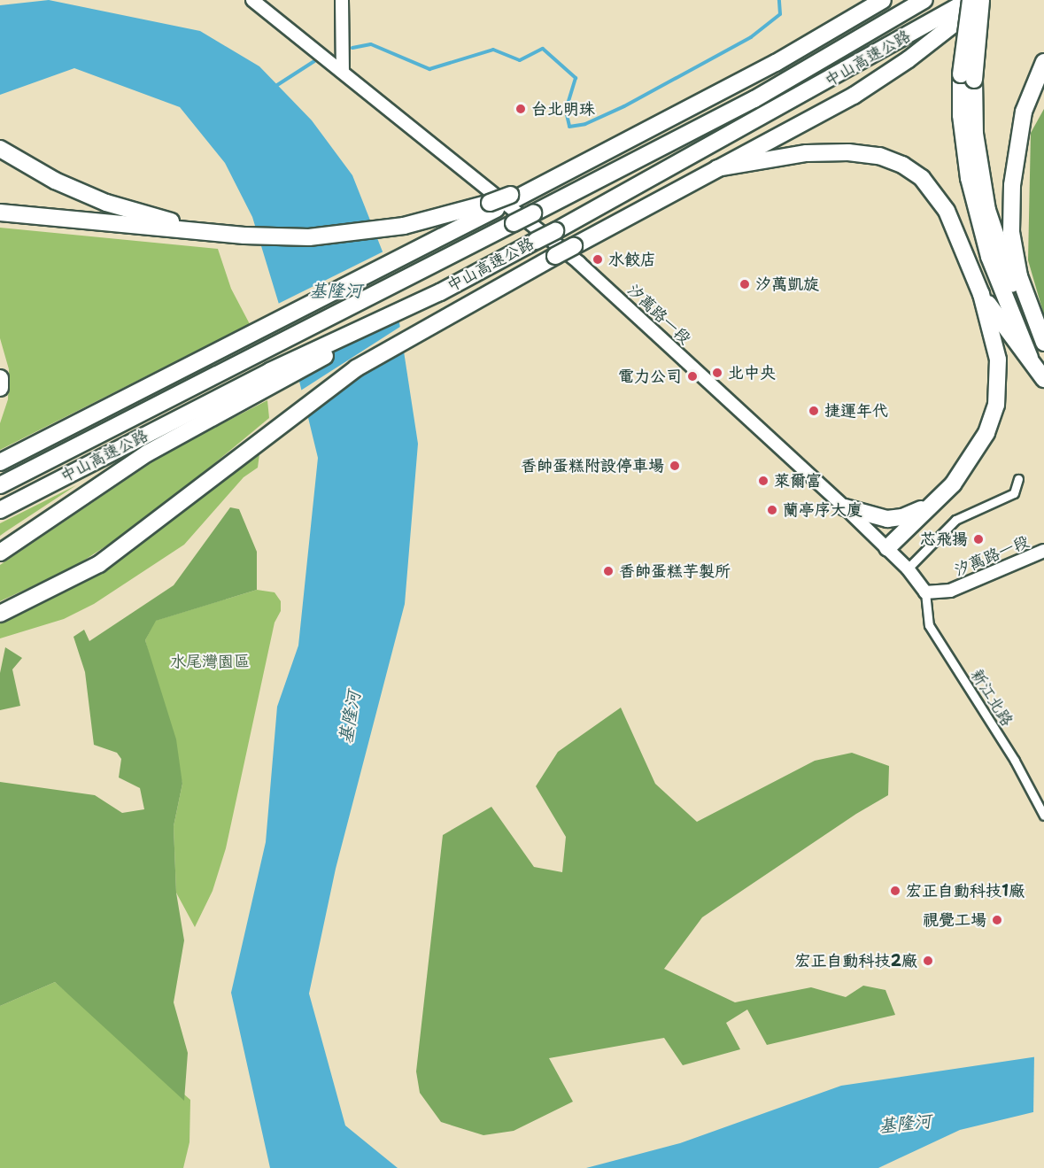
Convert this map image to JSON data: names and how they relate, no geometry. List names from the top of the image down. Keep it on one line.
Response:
{"streets":{"highway":["中山高速公路"],"street":["汐萬路一段","新江北路"]},"crossings":[["汐萬路一段","新江北路"]],"water":["基隆河"],"parks":["水尾灣園區"],"places":["台北明珠","水餃店","汐萬凱旋","北中央","電力公司","捷運年代","香帥蛋糕附設停車場","萊爾富","蘭亭序大廈","芯飛揚","香帥蛋糕芋製所","宏正自動科技1廠","視覺工場","宏正自動科技2廠"]}
